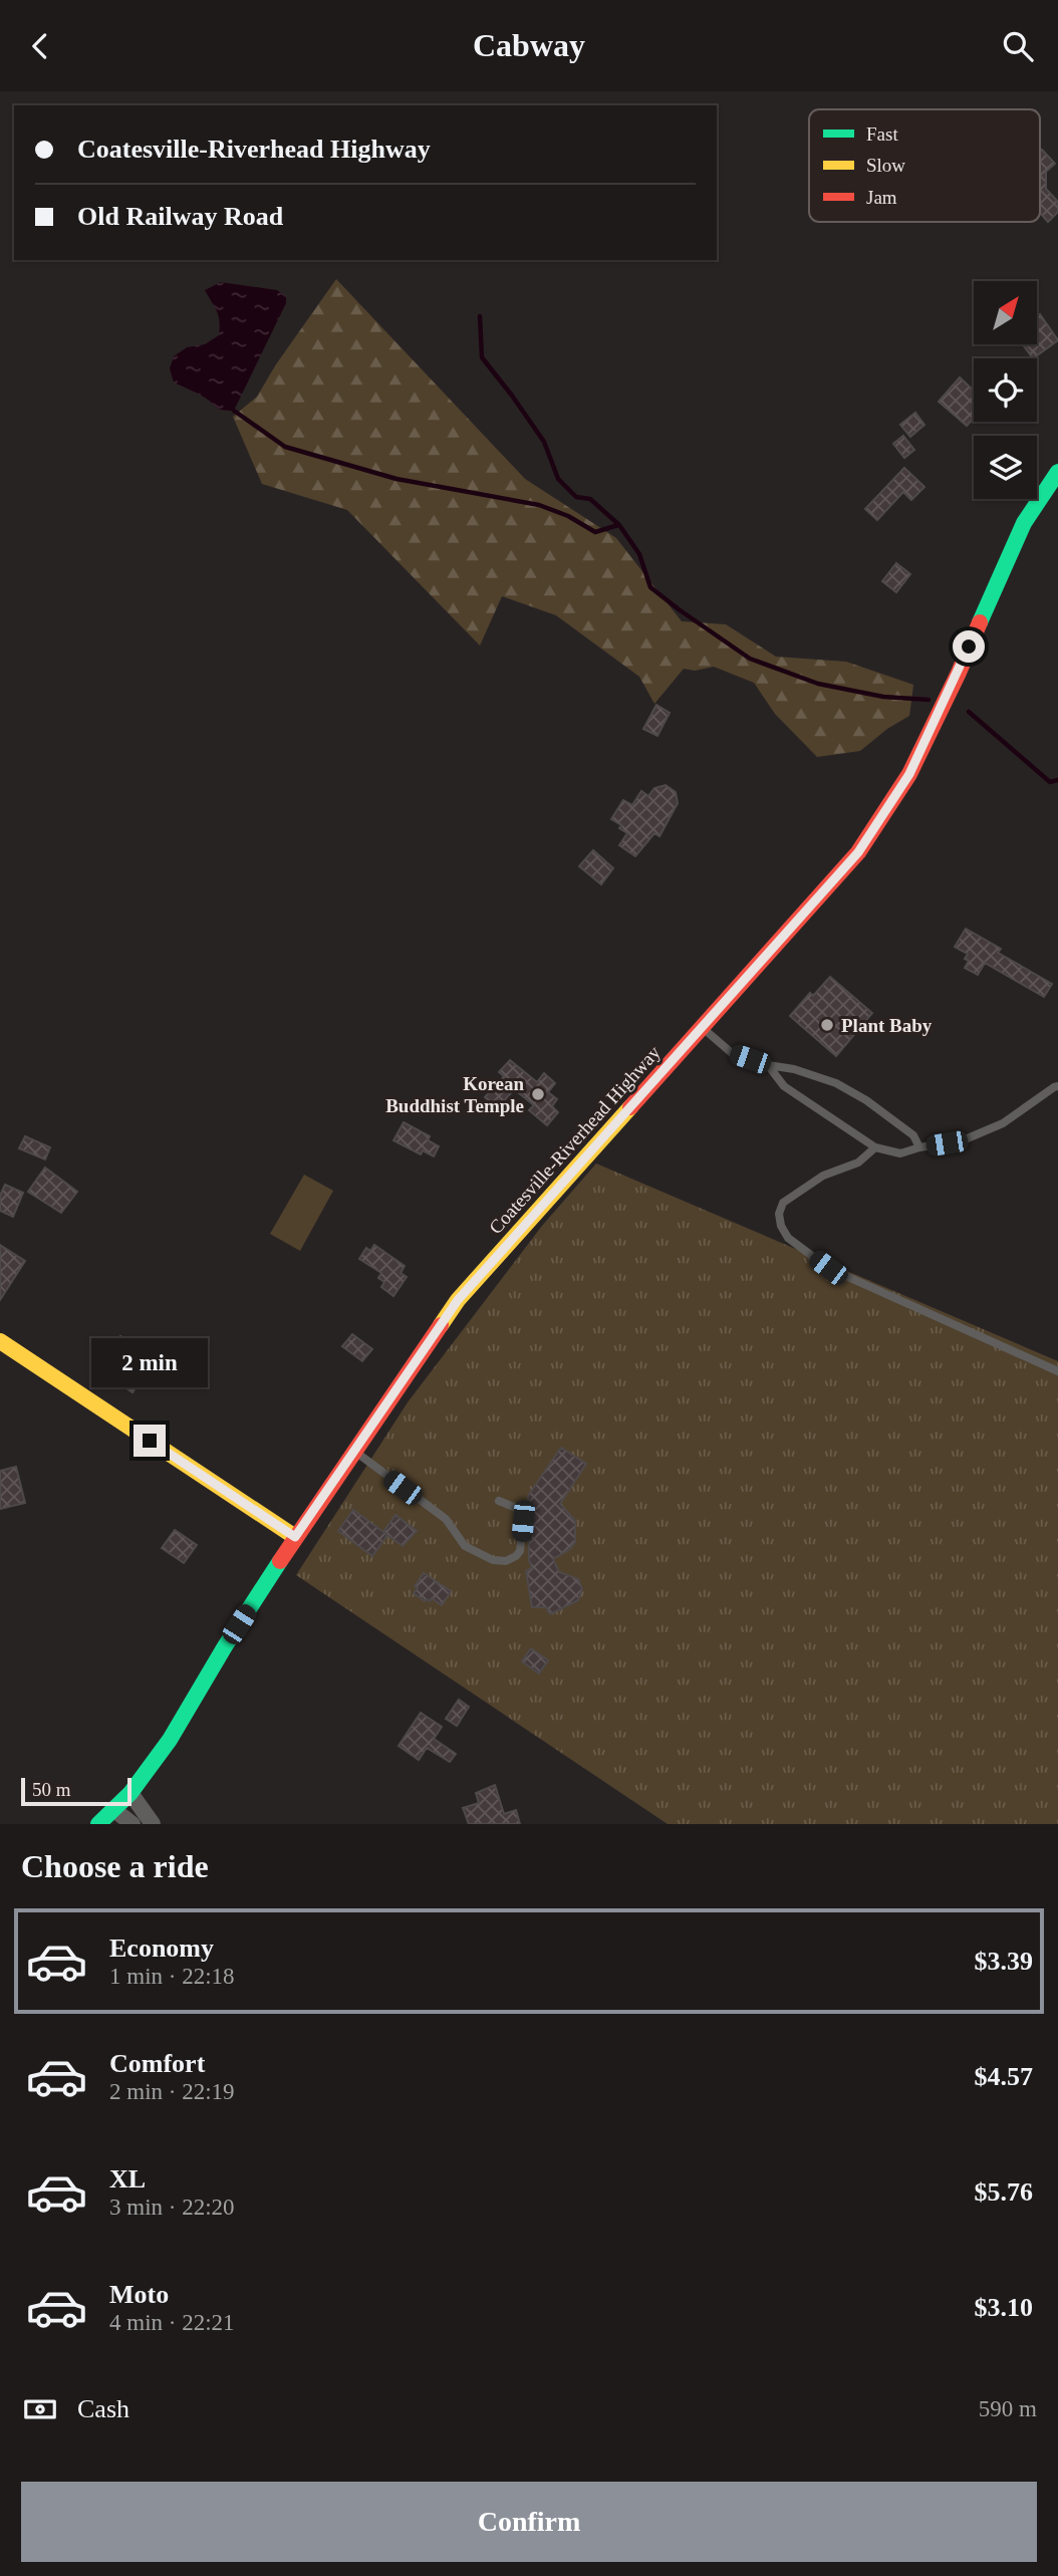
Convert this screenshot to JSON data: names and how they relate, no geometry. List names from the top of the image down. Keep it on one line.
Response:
{"streets":{"main road":["Coatesville-Riverhead Highway"]},"places":["Plant Baby","Korean Buddhist Temple"],"legend":["Fast","Slow","Jam"],"scale_bar":"50 m","north":"top right","page":{"header":"Cabway","banner":["Coatesville-Riverhead Highway","Old Railway Road"],"bubble":"2 min","scale":"50 m","heading":"Choose a ride","list":[{"name":"Economy","note":"1 min · 22:18","value":"$3.39"},{"name":"Comfort","note":"2 min · 22:19","value":"$4.57"},{"name":"XL","note":"3 min · 22:20","value":"$5.76"},{"name":"Moto","note":"4 min · 22:21","value":"$3.10"}],"pay":["Cash","590 m"],"buttons":"Confirm"}}
